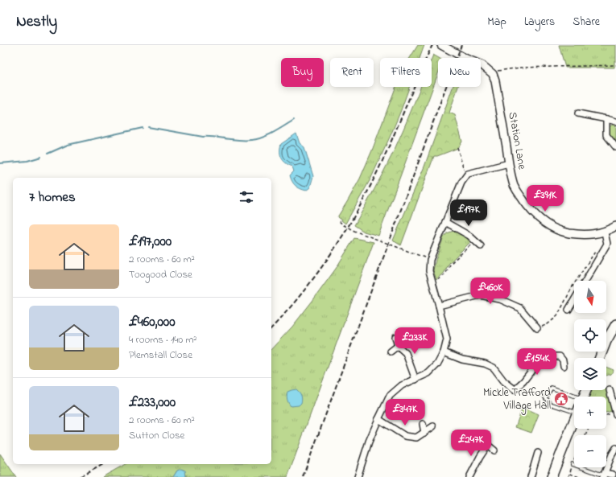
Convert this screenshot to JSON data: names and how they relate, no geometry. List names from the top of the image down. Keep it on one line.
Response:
{"streets":{"street":["Station Lane"]},"places":{"public building":["Mickle Trafford Village Hall"]},"north":"bottom","page":{"header":"Nestly","nav":["Map","Layers","Share"],"chip":["Buy","Rent","Filters","New"],"heading":"7 homes","price":["£391K","£197K","£460K","£233K","£154K","£347K","£247K"],"list":[{"name":"£197,000","note":"2 rooms · 60 m² · Toogood Close"},{"name":"£460,000","note":"4 rooms · 140 m² · Plemstall Close"},{"name":"£233,000","note":"2 rooms · 60 m² · Sutton Close"}],"map_buttons":["+","−"]}}
